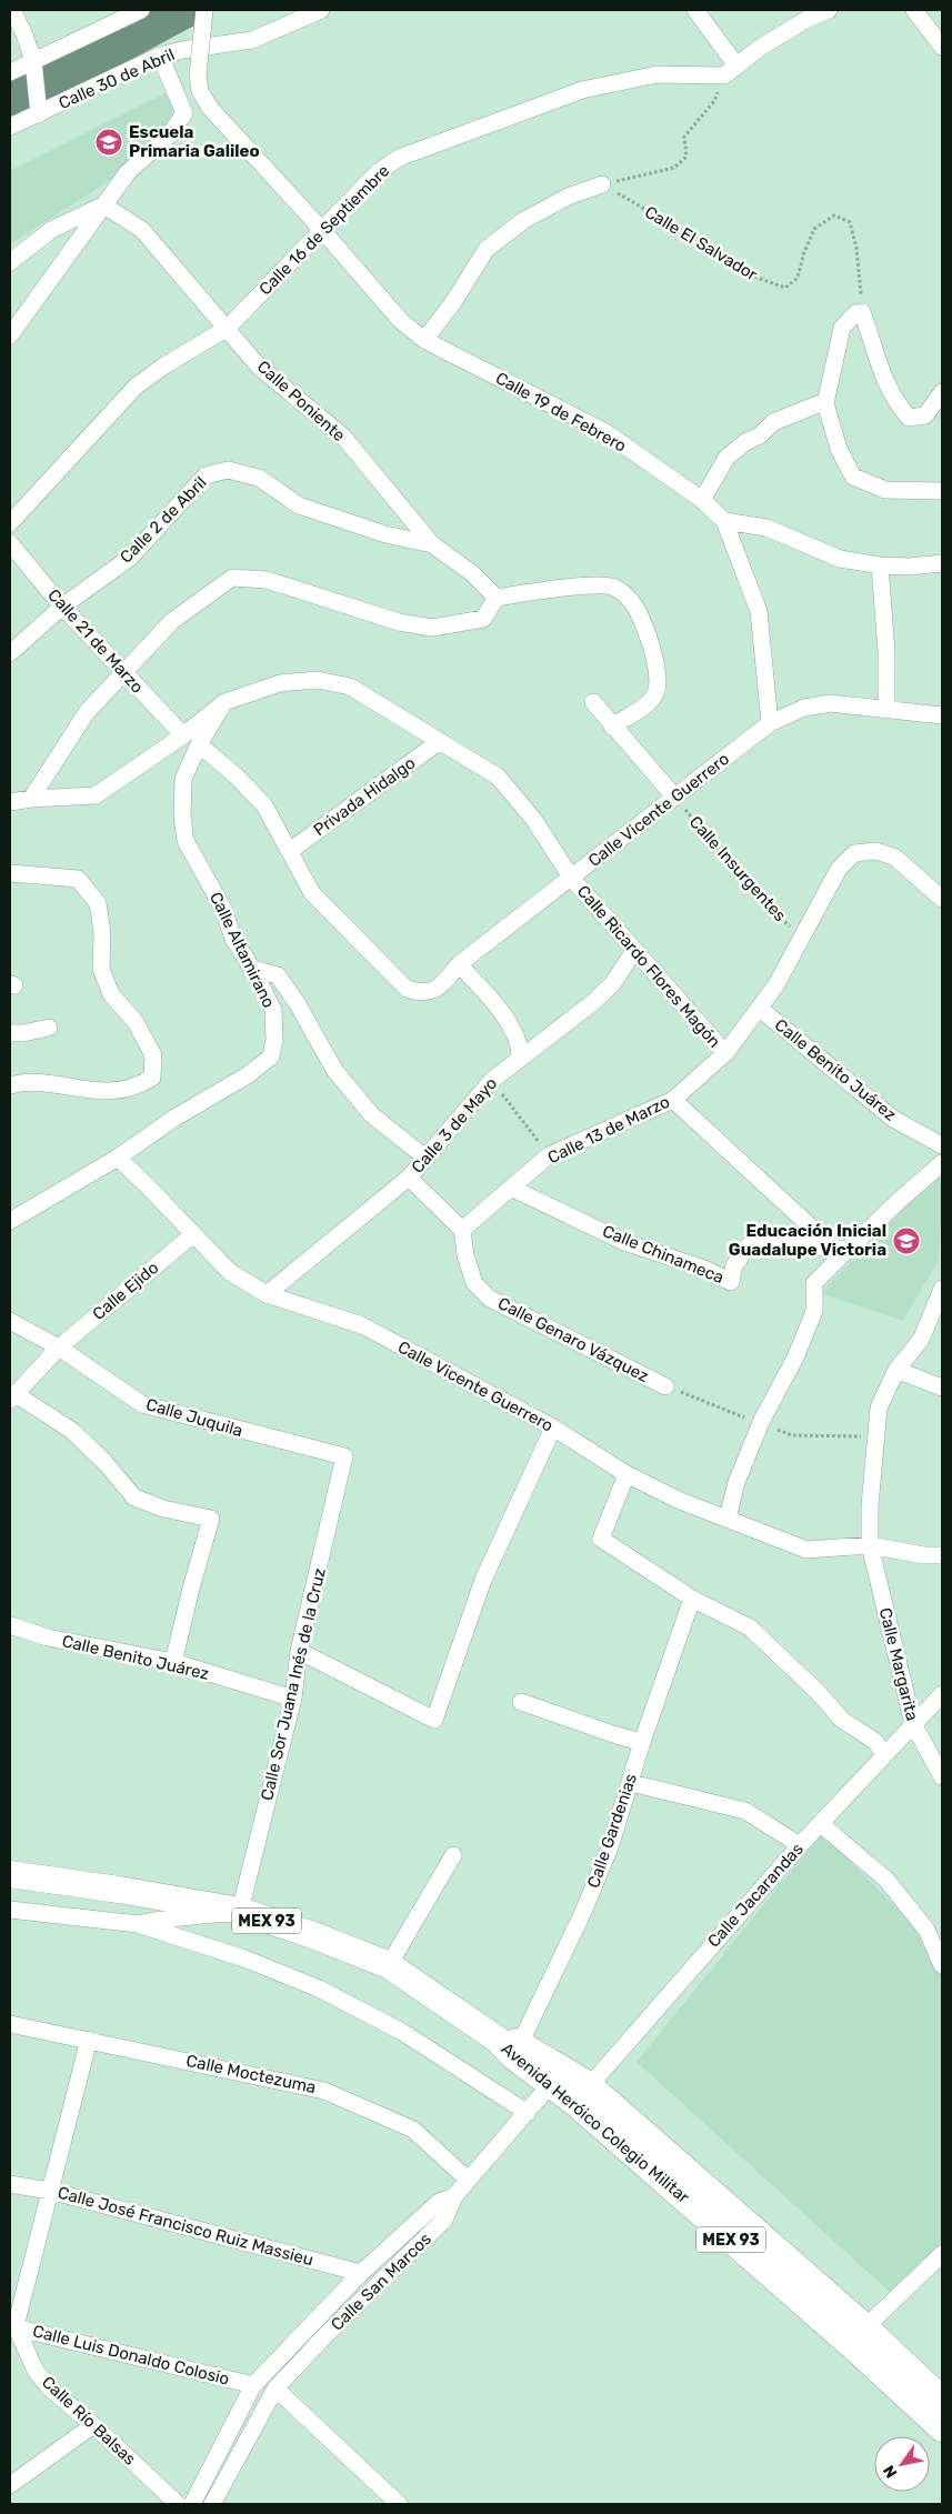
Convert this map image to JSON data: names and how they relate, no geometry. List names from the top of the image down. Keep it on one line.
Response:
{"streets":{"main road":["MEX 93","Avenida Heróico Colegio Militar"],"street":["Calle 30 de Abril","Calle 16 de Septiembre","Calle Poniente","Calle 19 de Febrero","Calle 2 de Abril","Calle 21 de Marzo","Privada Hidalgo","Calle Vicente Guerrero","Calle Altamirano","Calle Ricardo Flores Magón","Calle Benito Juárez","Calle 3 de Mayo","Calle 13 de Marzo","Calle Chinameca","Calle Ejido","Calle Genaro Vázquez","Calle Juquila","Calle Margarita","Calle Sor Juana Inés de la Cruz","Calle Gardenias","Calle Jacarandas","Calle Moctezuma","Calle José Francisco Ruiz Massieu","Calle San Marcos","Calle Luis Donaldo Colosio","Calle Río Balsas"],"path":["Calle El Salvador","Calle Insurgentes"]},"crossings":[["Calle 16 de Septiembre","Calle Poniente"],["Calle 16 de Septiembre","Calle 19 de Febrero"],["Calle Poniente","Calle 2 de Abril"],["Calle 19 de Febrero","Calle Vicente Guerrero"],["Calle 2 de Abril","Calle 21 de Marzo"],["Privada Hidalgo","Calle Vicente Guerrero"],["Privada Hidalgo","Calle Ricardo Flores Magón"],["Calle Vicente Guerrero","Calle Insurgentes"],["Calle Vicente Guerrero","Calle Altamirano"],["Calle Vicente Guerrero","Calle Ricardo Flores Magón"],["Calle Vicente Guerrero","Calle 3 de Mayo"],["Calle Vicente Guerrero","Calle Ejido"],["Calle Vicente Guerrero","Calle Margarita"],["Calle Insurgentes","Calle 13 de Marzo"],["Calle Ricardo Flores Magón","Calle 3 de Mayo"],["Calle Ricardo Flores Magón","Calle 13 de Marzo"],["Calle Benito Juárez","Calle 13 de Marzo"],["Calle Benito Juárez","Calle Sor Juana Inés de la Cruz"],["Calle 13 de Marzo","Calle Chinameca"],["Calle 13 de Marzo","Calle Genaro Vázquez"],["Calle Ejido","Calle Juquila"],["Calle Juquila","Calle Sor Juana Inés de la Cruz"],["Calle Margarita","Calle Jacarandas"],["Calle Sor Juana Inés de la Cruz","Avenida Heróico Colegio Militar"],["Calle Gardenias","Avenida Heróico Colegio Militar"],["Calle Jacarandas","Avenida Heróico Colegio Militar"],["Calle Moctezuma","Calle San Marcos"],["Avenida Heróico Colegio Militar","Calle San Marcos"],["Calle Luis Donaldo Colosio","Calle Río Balsas"]],"places":{"school or university":["Escuela Primaria Galileo","Educación Inicial Guadalupe Victoria"]},"north":"bottom left"}
